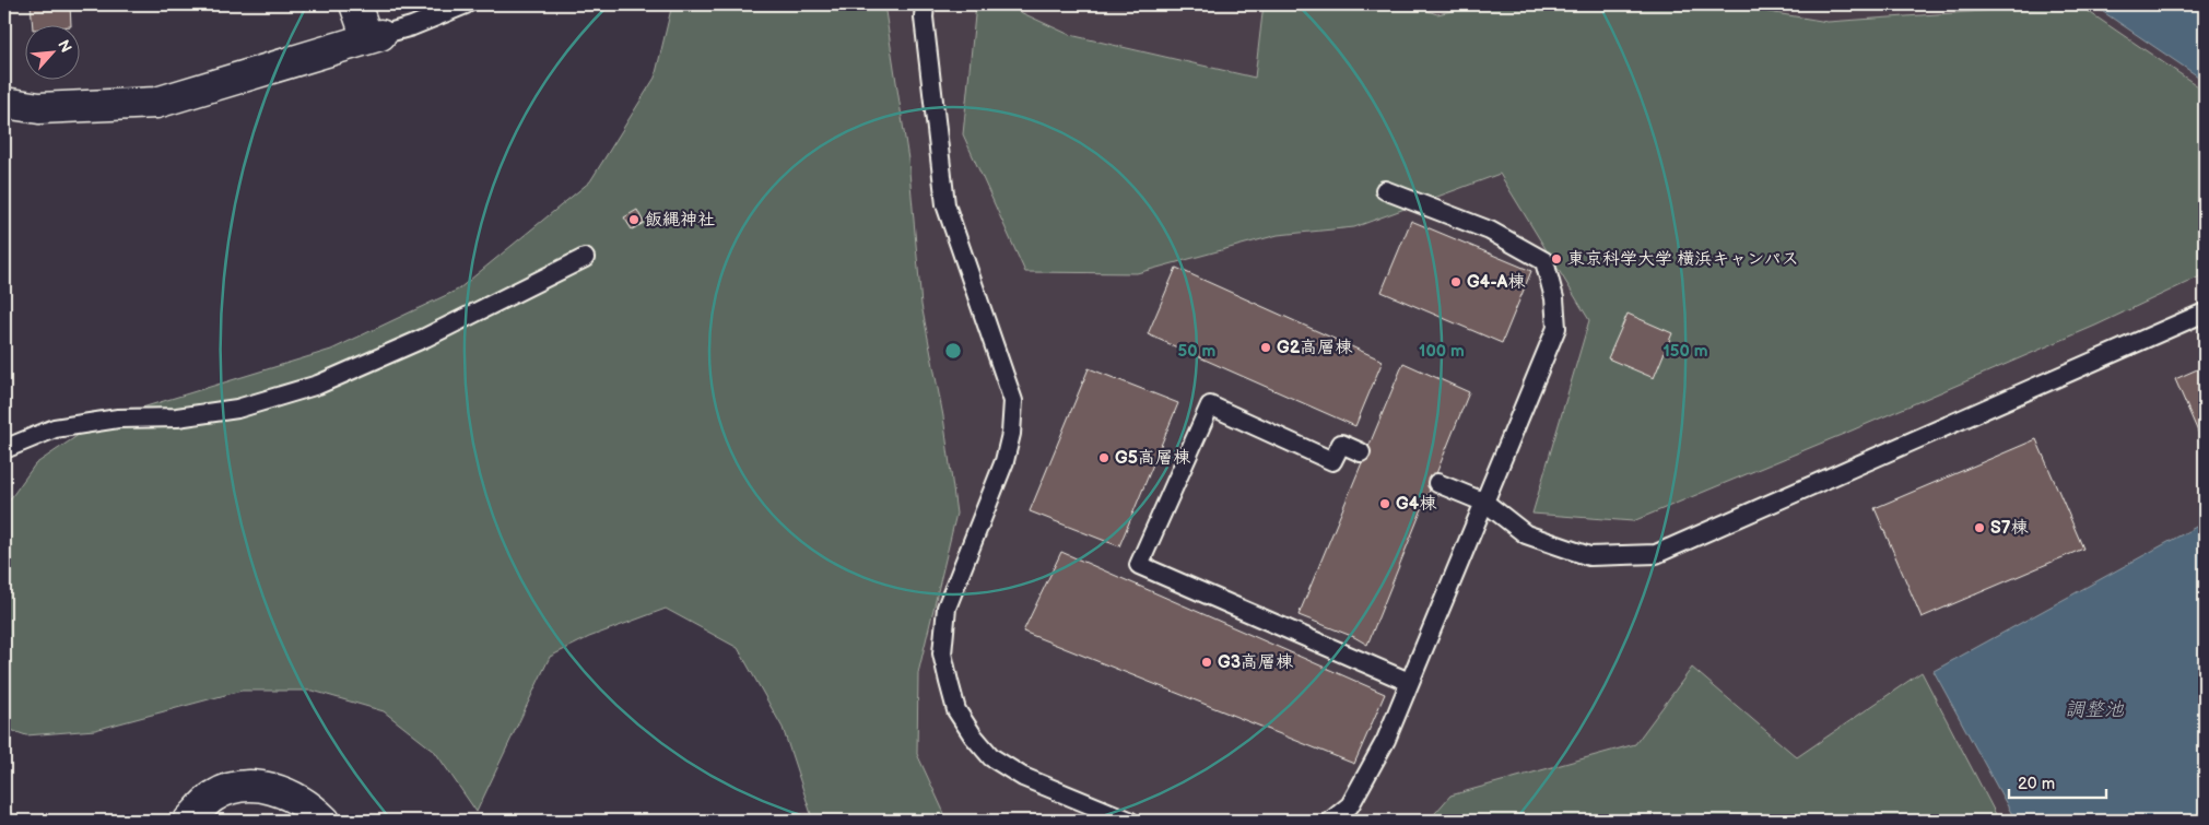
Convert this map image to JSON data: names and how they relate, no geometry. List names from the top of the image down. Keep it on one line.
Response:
{"water":["調整池"],"places":["飯縄神社","東京科学大学 横浜キャンパス","G4-A棟","G2高層棟","G5高層棟","G4棟","S7棟","G3高層棟"],"scale_bar":"20 m","north":"top right","rings":["50 m","100 m","150 m"]}
